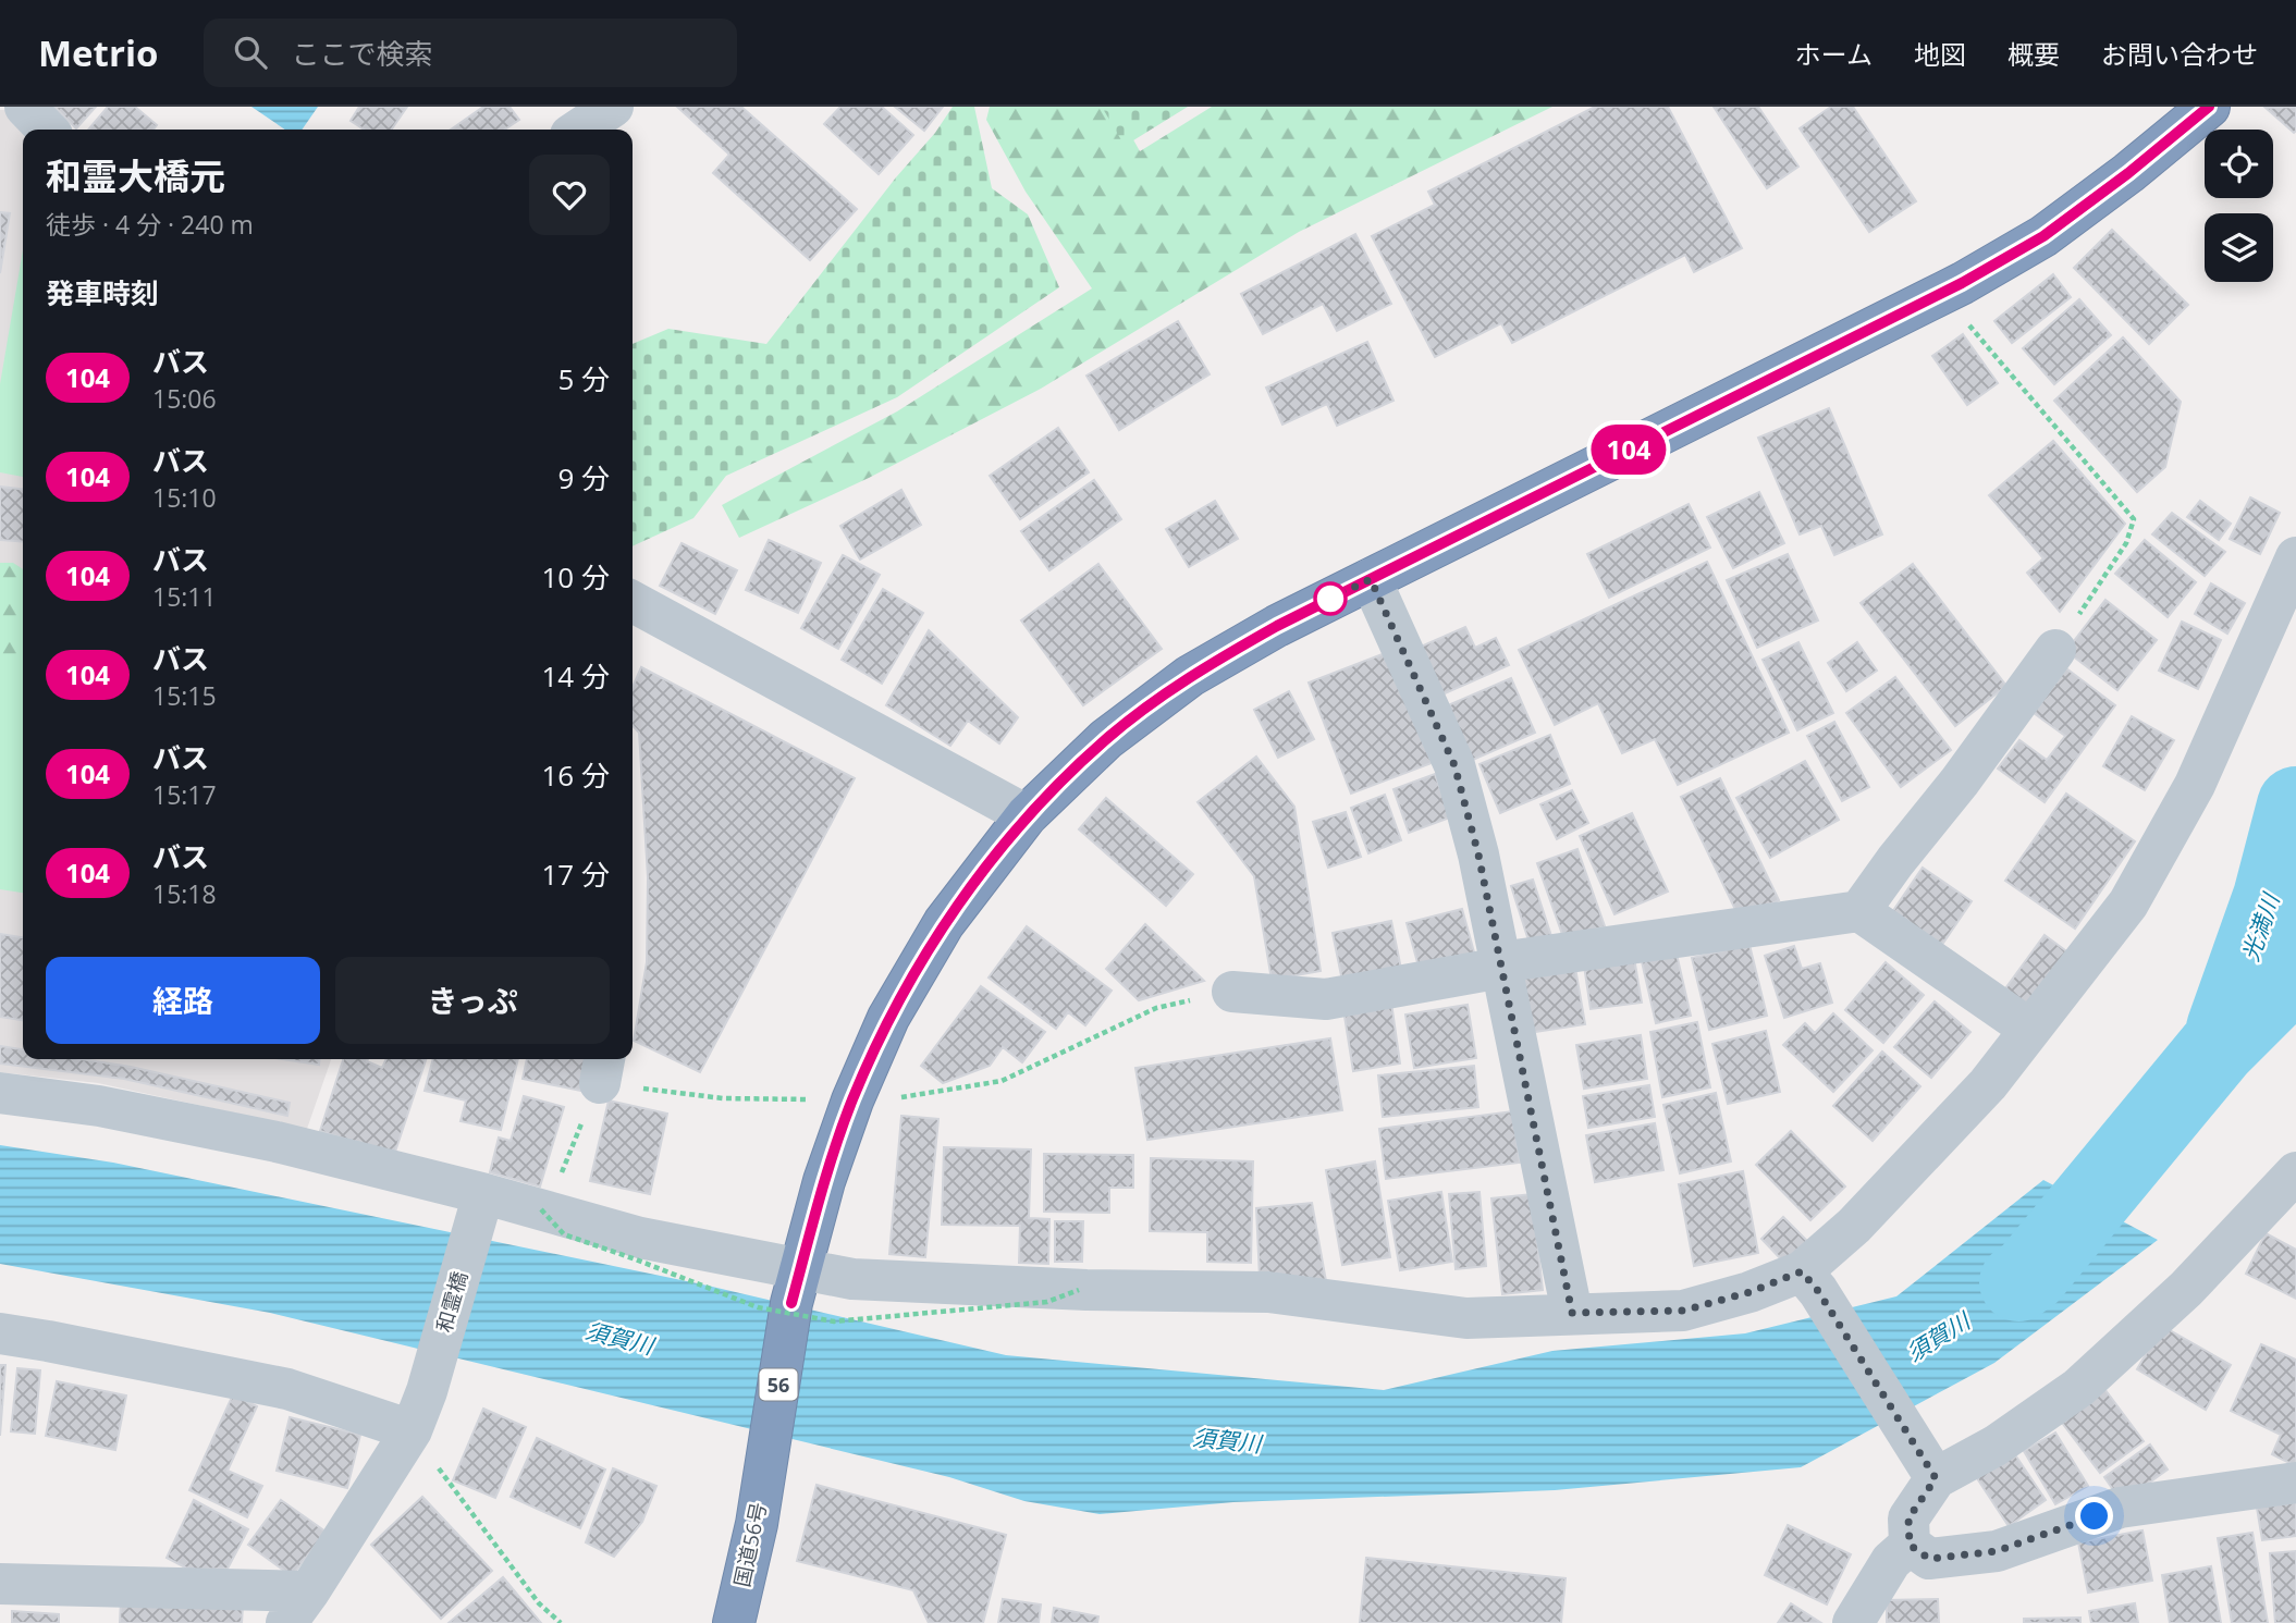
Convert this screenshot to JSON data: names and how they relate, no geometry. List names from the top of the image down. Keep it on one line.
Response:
{"streets":{"highway":["56","国道56号"],"street":["和霊橋"]},"crossings":[["56","国道56号"]],"water":["光満川","須賀川"],"lines":["bus line 104"],"page":{"header":"Metrio","search":"ここで検索","nav":["ホーム","地図","概要","お問い合わせ"],"on_map":"104","heading":[["和霊大橋元","徒歩 · 4 分 · 240 m"],"発車時刻"],"list":[{"mark":"104","name":"バス","note":"15:06","value":"5 分"},{"mark":"104","name":"バス","note":"15:10","value":"9 分"},{"mark":"104","name":"バス","note":"15:11","value":"10 分"},{"mark":"104","name":"バス","note":"15:15","value":"14 分"},{"mark":"104","name":"バス","note":"15:17","value":"16 分"},{"mark":"104","name":"バス","note":"15:18","value":"17 分"}],"buttons":["経路","きっぷ"]}}
